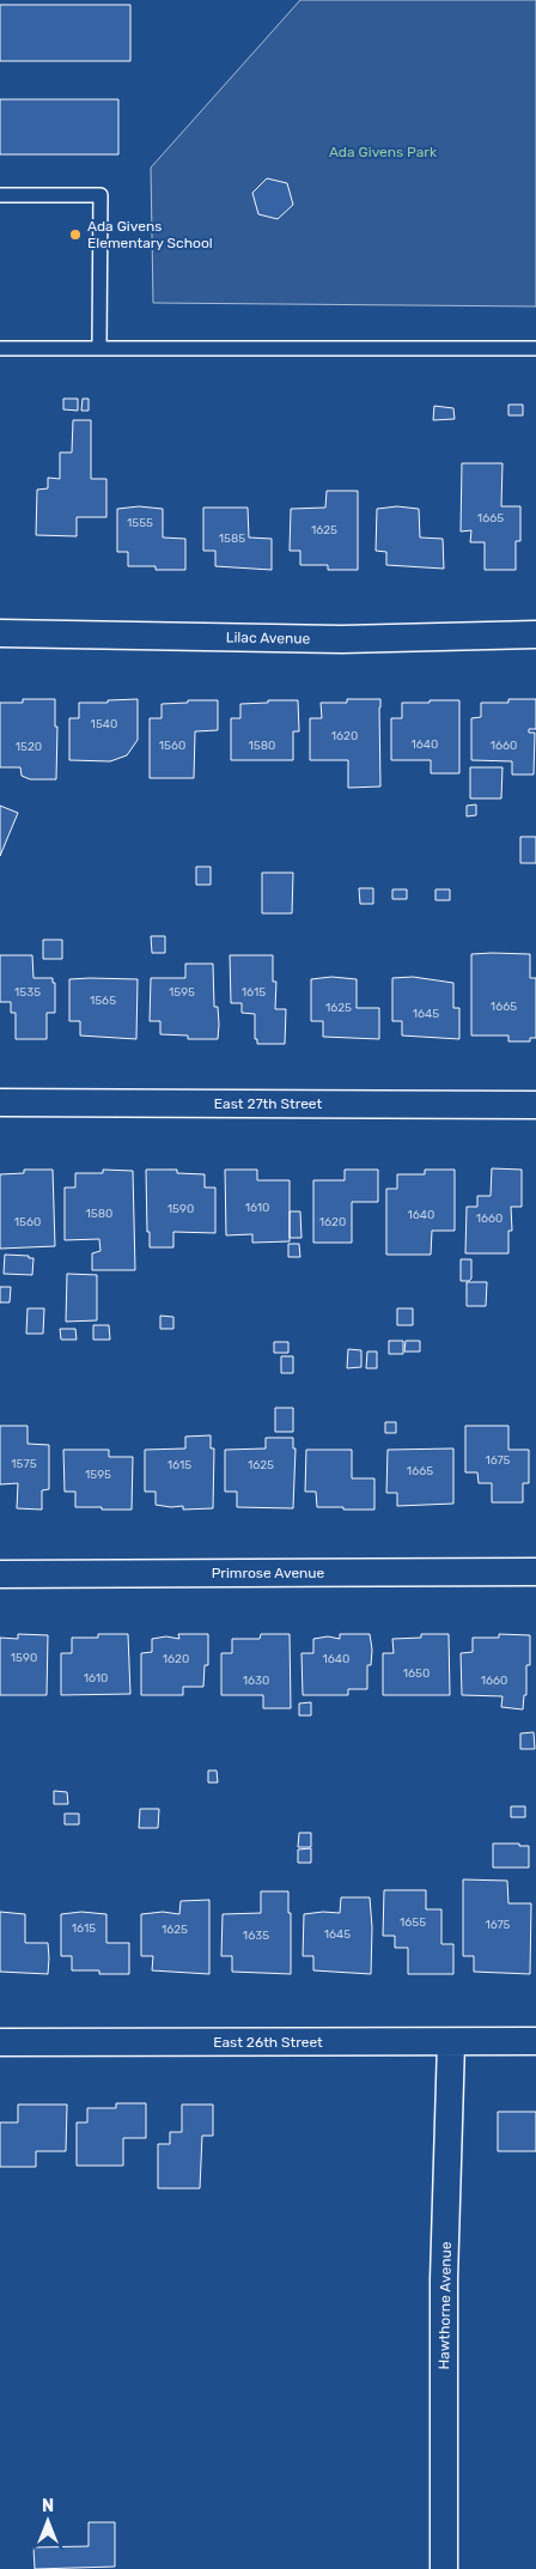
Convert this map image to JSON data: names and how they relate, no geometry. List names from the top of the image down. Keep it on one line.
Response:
{"streets":{"street":["Lilac Avenue","East 27th Street","Primrose Avenue","East 26th Street","Hawthorne Avenue"]},"crossings":[["East 26th Street","Hawthorne Avenue"]],"parks":["Ada Givens Park"],"places":["Ada Givens Elementary School"],"house_numbers":["1665","1555","1625","1585","1540","1620","1640","1560","1580","1660","1520","1535","1595","1615","1565","1665","1625","1645","1610","1590","1580","1640","1660","1560","1620","1675","1575","1615","1625","1665","1595","1590","1620","1640","1650","1610","1630","1660","1655","1675","1615","1625","1645","1635"],"north":"top"}
